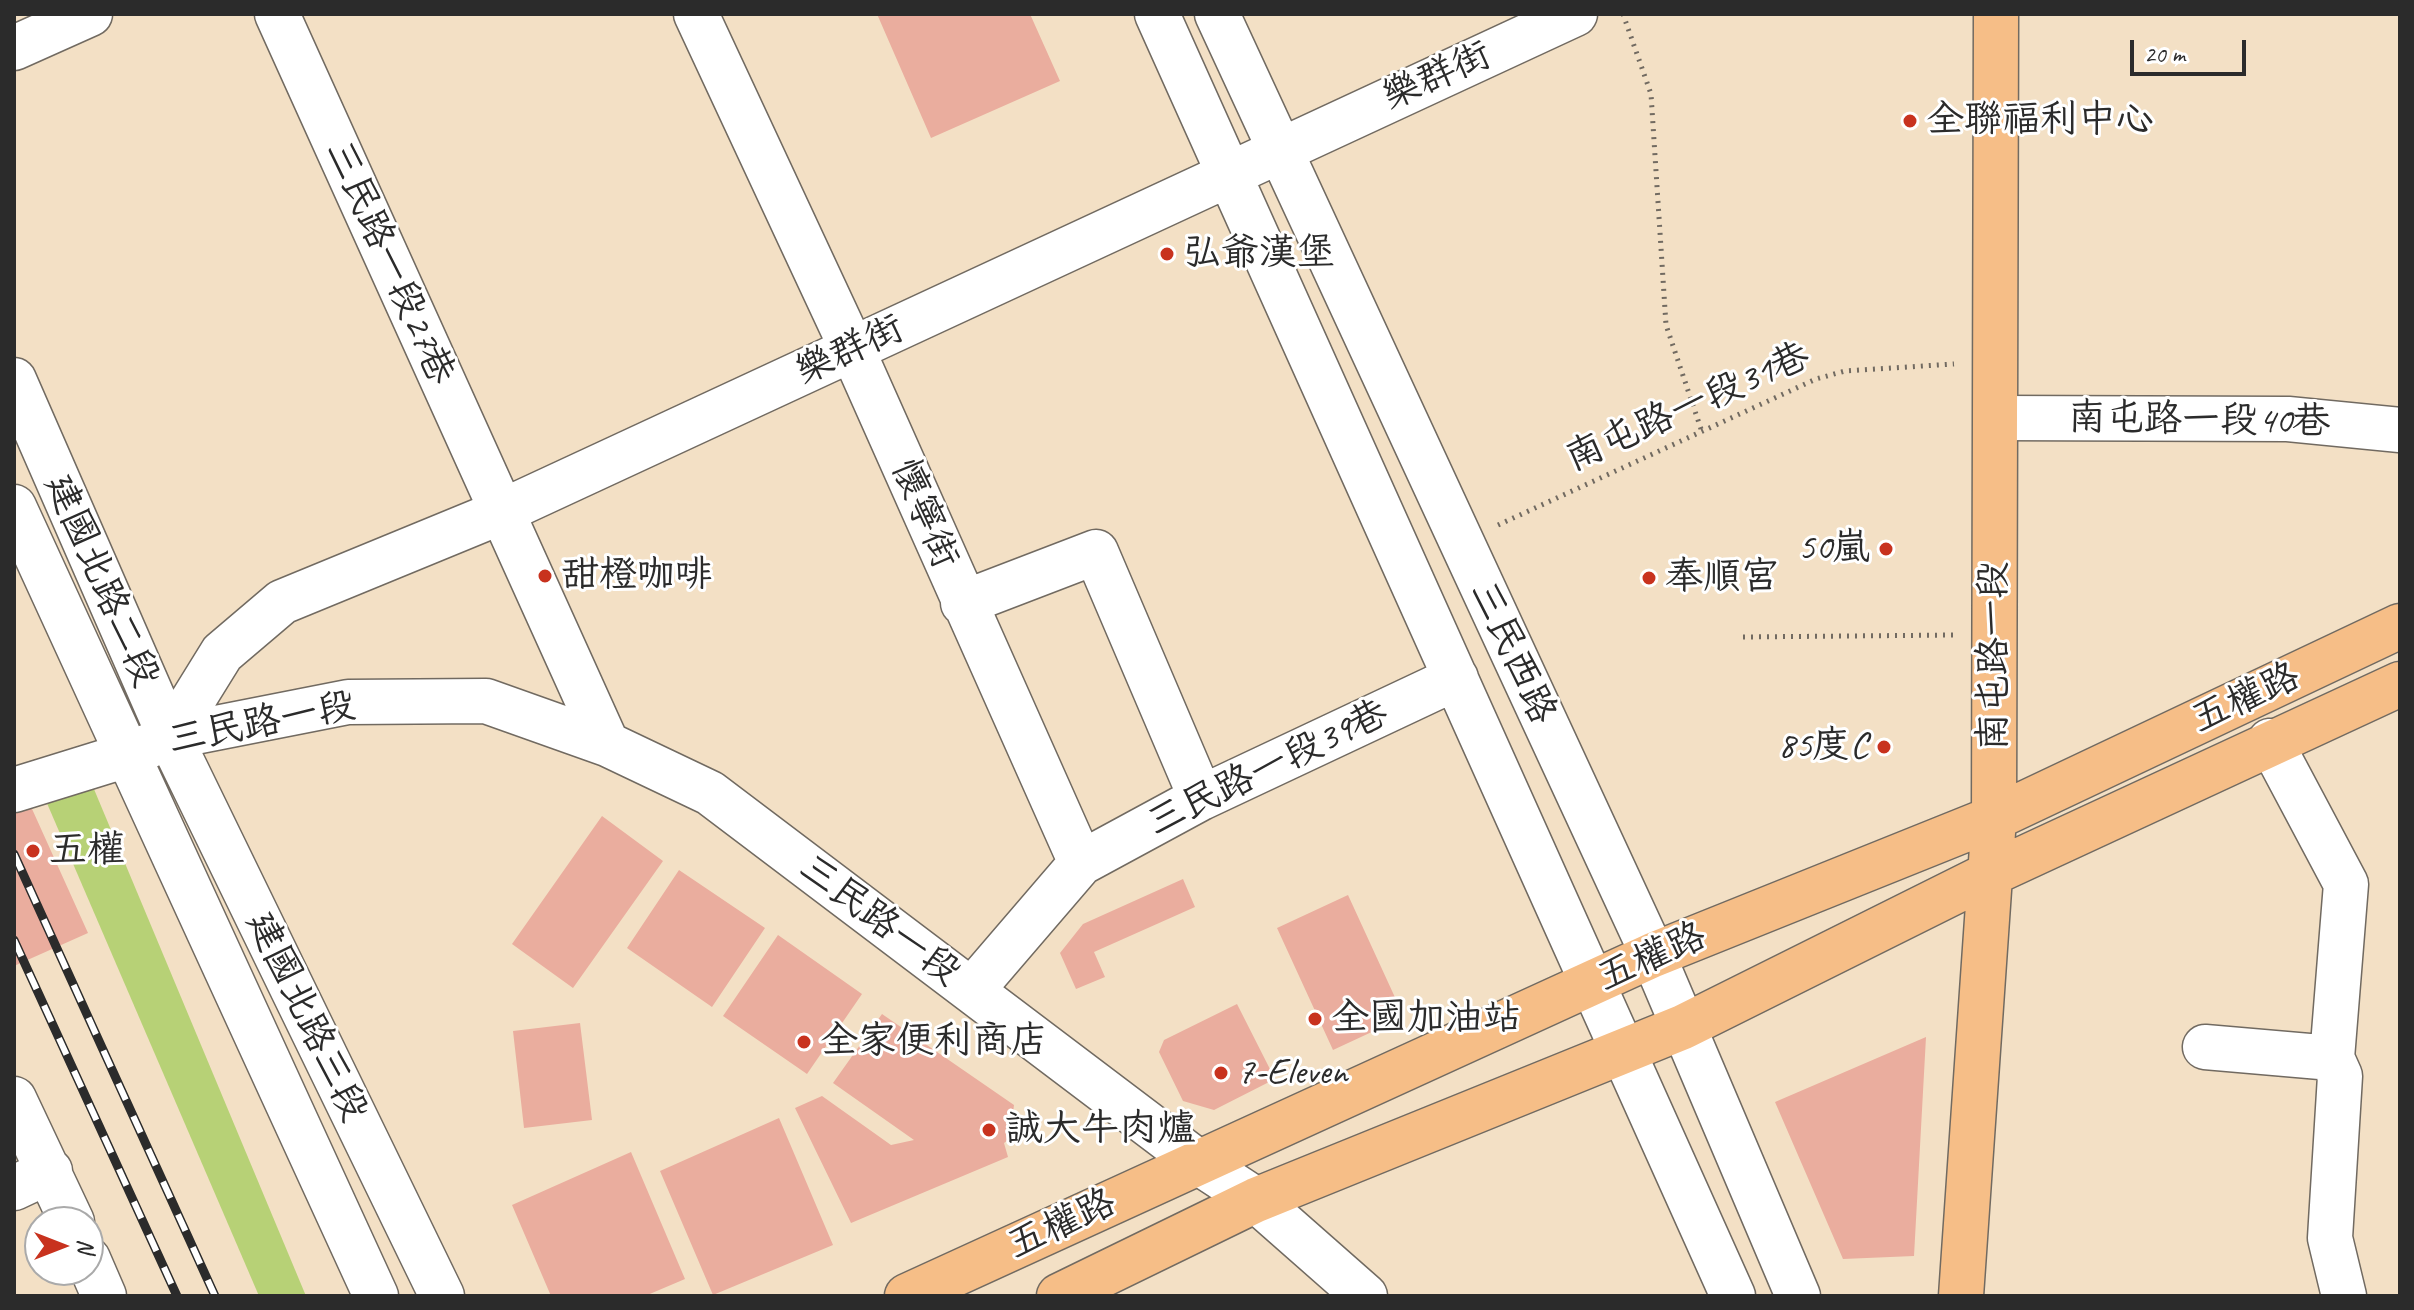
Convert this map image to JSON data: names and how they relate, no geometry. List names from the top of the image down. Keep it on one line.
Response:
{"streets":{"main road":["南屯路一段","五權路"],"street":["樂群街","三民路一段27巷","南屯路一段40巷","懷寧街","建國北路二段","三民西路","三民路一段","三民路一段39巷","建國北路三段"],"path":["南屯路一段31巷"]},"crossings":[["樂群街","三民路一段27巷"],["樂群街","懷寧街"],["樂群街","建國北路二段"],["樂群街","三民西路"],["樂群街","三民路一段"],["樂群街","建國北路三段"],["南屯路一段31巷","三民西路"],["南屯路一段31巷","南屯路一段"],["南屯路一段40巷","南屯路一段"],["懷寧街","三民路一段39巷"],["建國北路二段","三民路一段"],["建國北路二段","建國北路三段"],["三民西路","五權路"],["三民西路","三民路一段39巷"],["南屯路一段","五權路"],["五權路","三民路一段"],["三民路一段","建國北路三段"]],"places":["全聯福利中心","弘爺漢堡","50嵐","甜橙咖啡","奉順宮","85度C","五權","全國加油站","全家便利商店","7-Eleven","誠大牛肉爐"],"scale_bar":"20 m","north":"right"}
